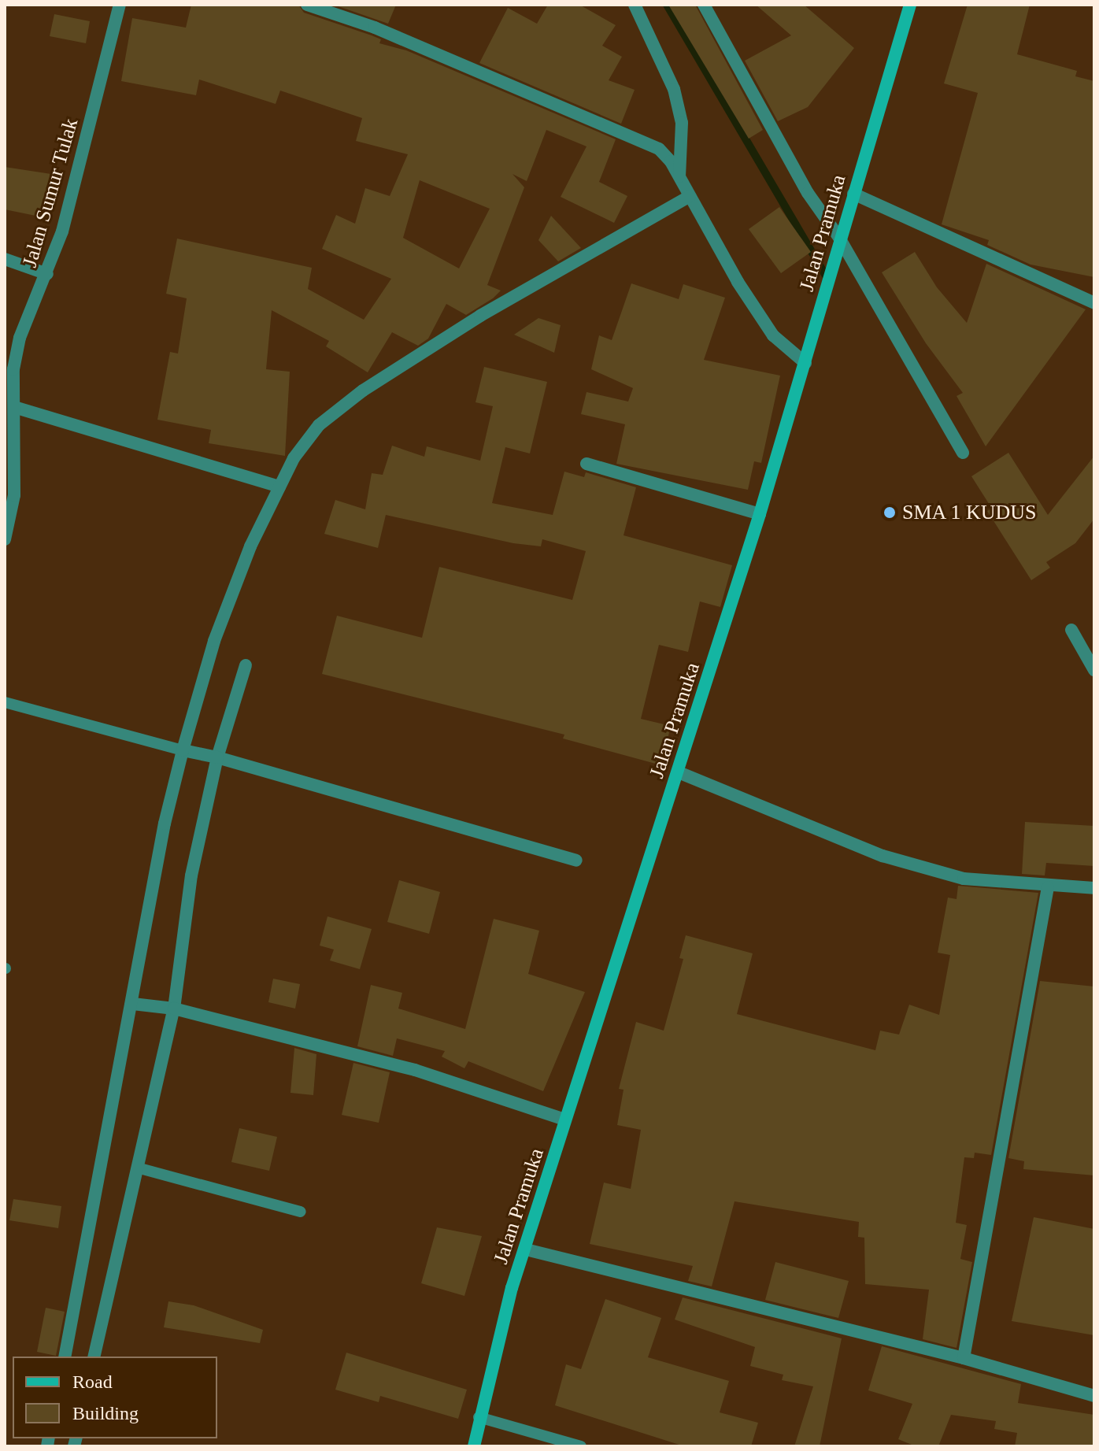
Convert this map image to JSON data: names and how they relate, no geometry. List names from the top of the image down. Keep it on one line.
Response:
{"streets":{"main road":["Jalan Pramuka"],"street":["Jalan Sumur Tulak"]},"places":["SMA 1 KUDUS"],"legend":["Road","Building"]}
